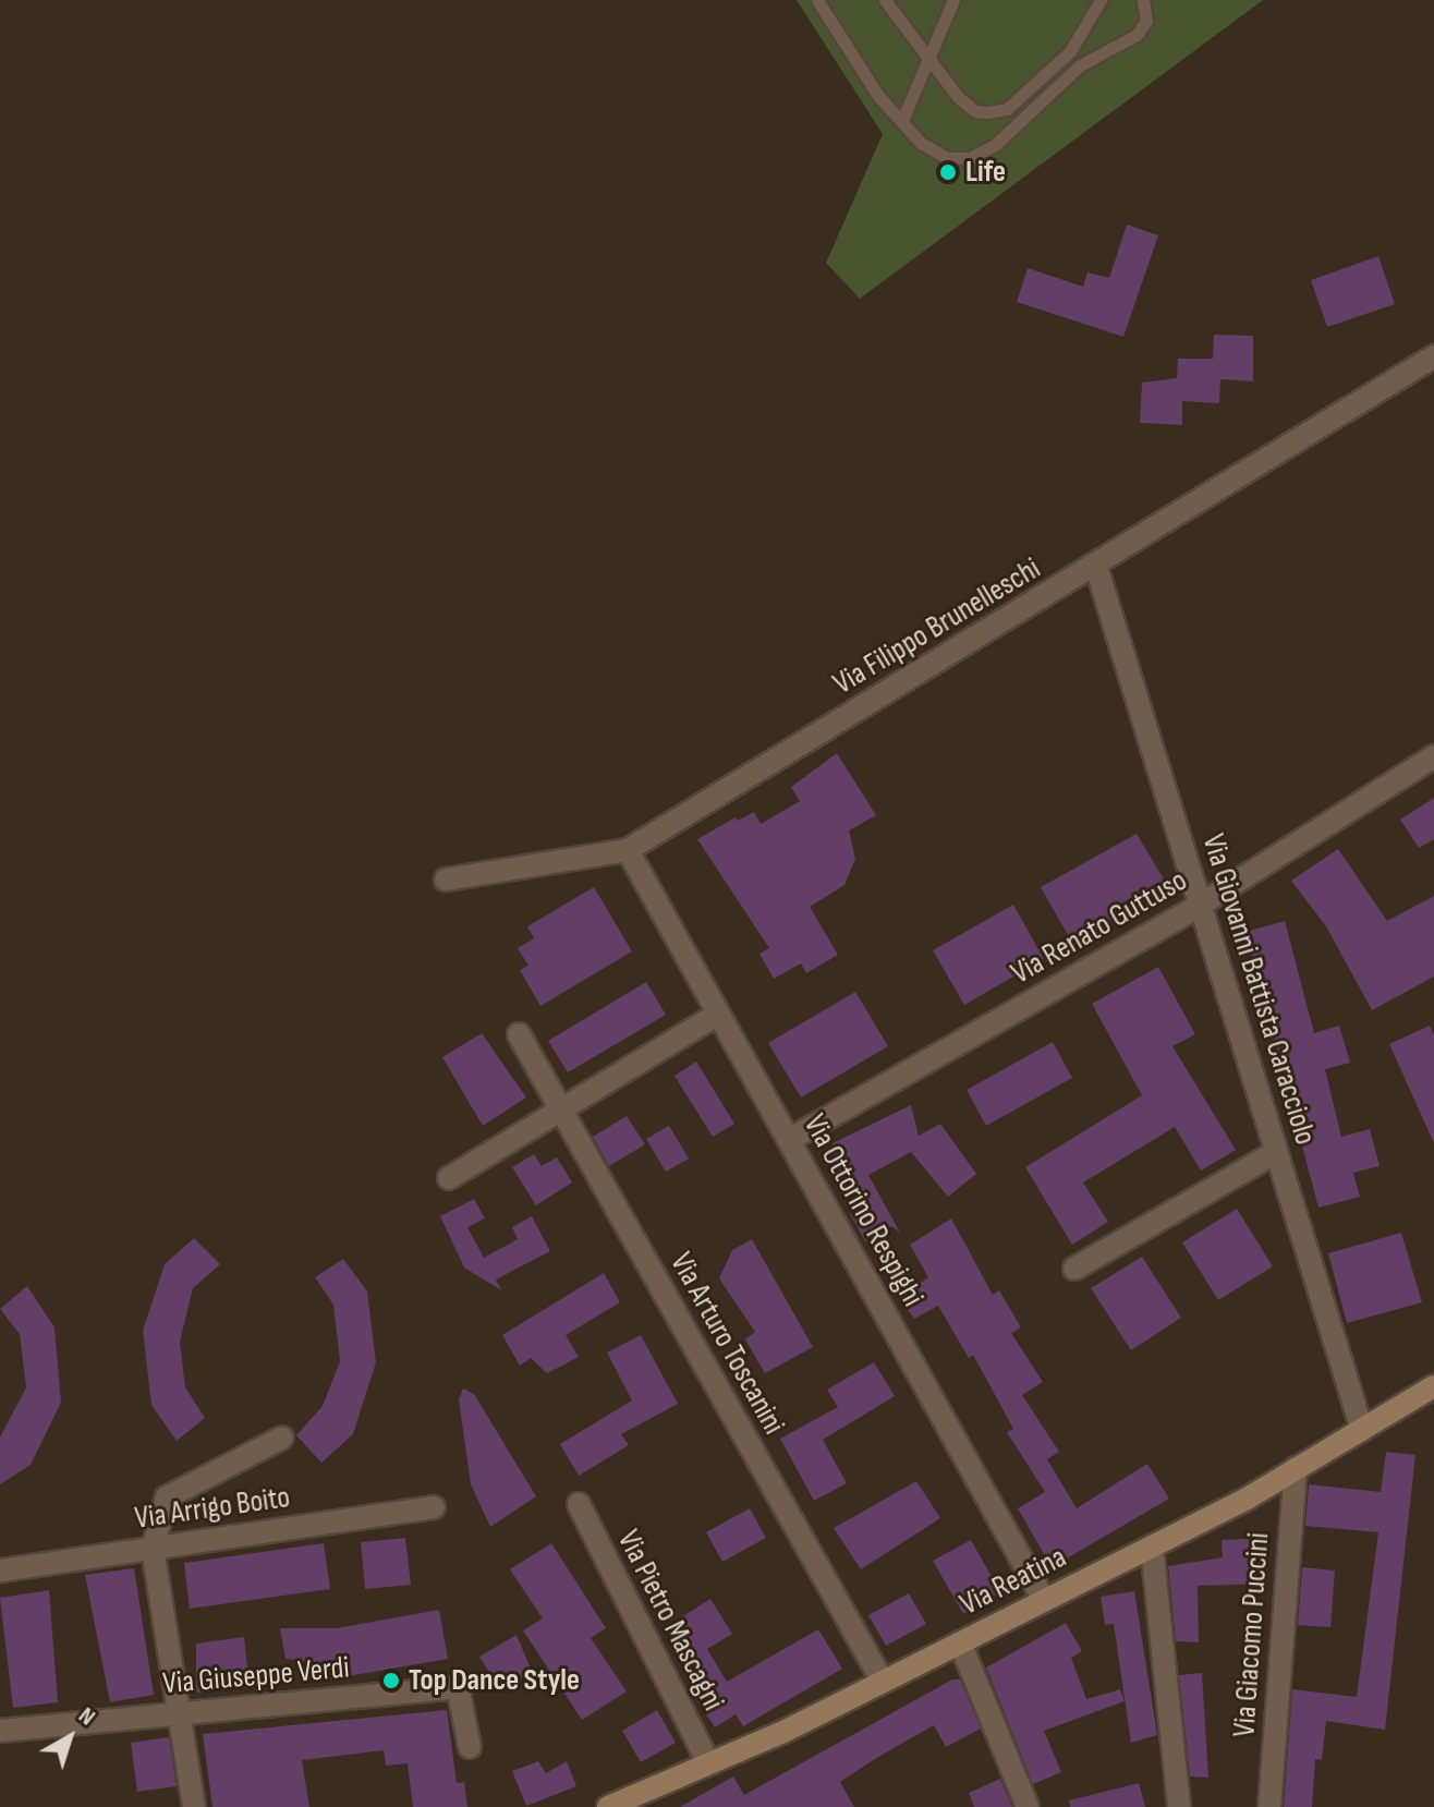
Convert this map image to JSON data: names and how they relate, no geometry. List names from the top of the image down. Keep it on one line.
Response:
{"streets":{"street":["Via Filippo Brunelleschi","Via Renato Guttuso","Via Giovanni Battista Caracciolo","Via Ottorino Respighi","Via Arturo Toscanini","Via Arrigo Boito","Via Reatina","Via Pietro Mascagni","Via Giacomo Puccini","Via Giuseppe Verdi"]},"crossings":[["Via Filippo Brunelleschi","Via Giovanni Battista Caracciolo"],["Via Filippo Brunelleschi","Via Ottorino Respighi"],["Via Renato Guttuso","Via Giovanni Battista Caracciolo"],["Via Renato Guttuso","Via Ottorino Respighi"],["Via Giovanni Battista Caracciolo","Via Reatina"],["Via Ottorino Respighi","Via Reatina"],["Via Arturo Toscanini","Via Reatina"],["Via Reatina","Via Pietro Mascagni"],["Via Reatina","Via Giacomo Puccini"]],"places":["Life","Top Dance Style"],"north":"top right"}
